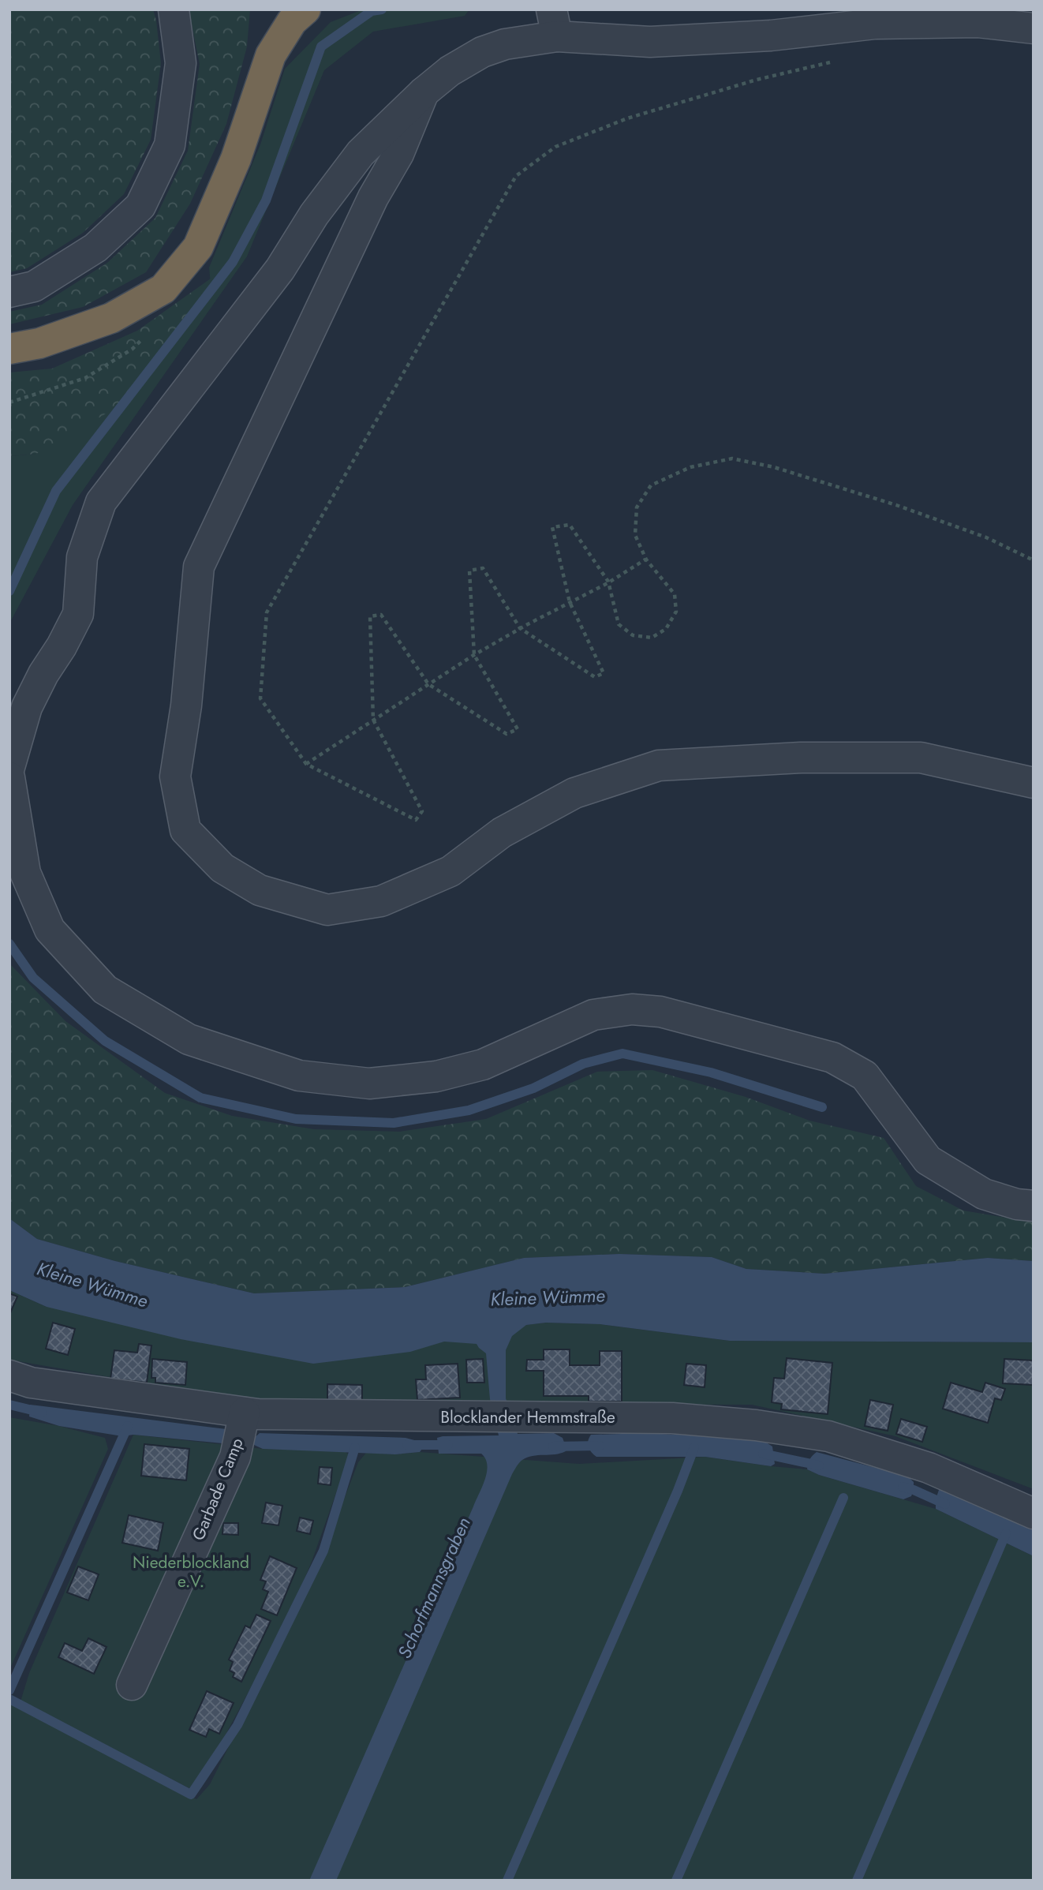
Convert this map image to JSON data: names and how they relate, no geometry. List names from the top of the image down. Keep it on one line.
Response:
{"streets":{"street":["Blocklander Hemmstraße","Garbade Camp"]},"crossings":[["Blocklander Hemmstraße","Garbade Camp"]],"water":["Kleine Wümme","Schorfmannsgraben"],"parks":["Niederblockland e.V."]}
